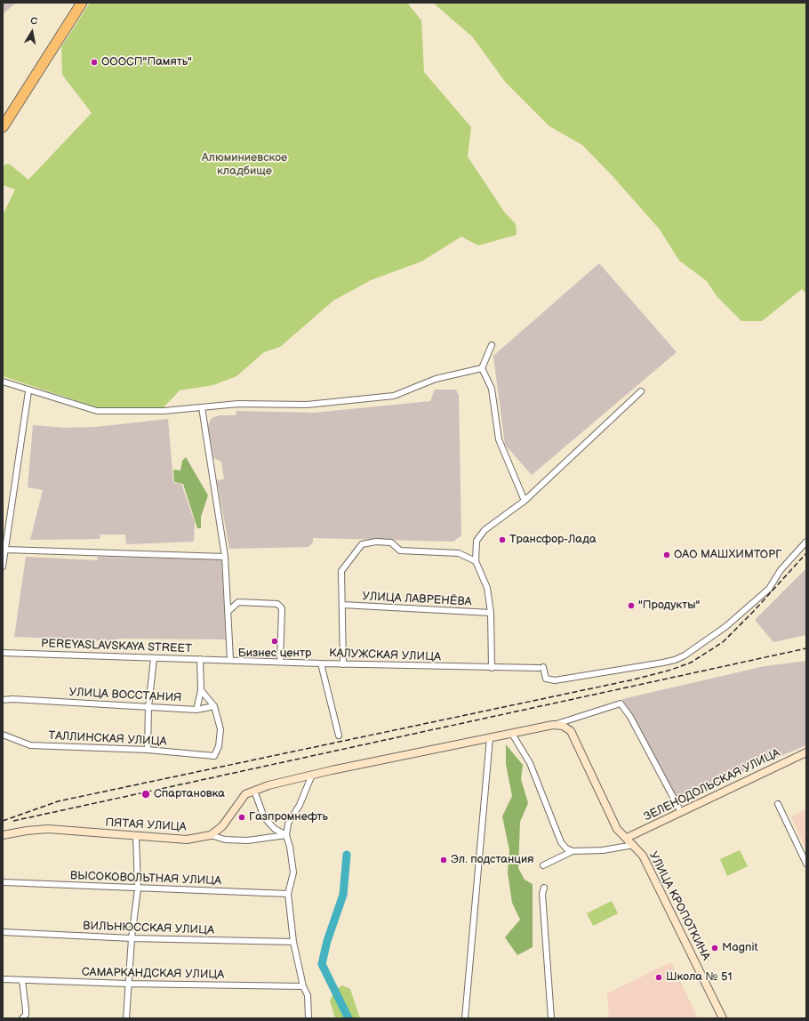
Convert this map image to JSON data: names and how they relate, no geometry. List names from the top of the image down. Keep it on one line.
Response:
{"streets":{"street":["УЛИЦА ЛАВРЕНЁВА","PEREYASLAVSKAYA STREET","КАЛУЖСКАЯ УЛИЦА","УЛИЦА ВОССТАНИЯ","ТАЛЛИНСКАЯ УЛИЦА","ЗЕЛЕНОДОЛЬСКАЯ УЛИЦА","ПЯТАЯ УЛИЦА","ВЫСОКОВОЛЬТНАЯ УЛИЦА","УЛИЦА КРОПОТКИНА","ВИЛЬНЮССКАЯ УЛИЦА","САМАРКАНДСКАЯ УЛИЦА"]},"crossings":[["PEREYASLAVSKAYA STREET","КАЛУЖСКАЯ УЛИЦА"],["PEREYASLAVSKAYA STREET","УЛИЦА ВОССТАНИЯ"],["ЗЕЛЕНОДОЛЬСКАЯ УЛИЦА","УЛИЦА КРОПОТКИНА"]],"parks":["Алюминиевское кладбище"],"places":["ОООСП\"Память\"","Трансфор-Лада","ОАО МАШХИМТОРГ","\"Продукты\"","Бизнес центр","Спартановка","Газпромнефть","Эл. подстанция","Magnit","Школа № 51"],"north":"top"}
